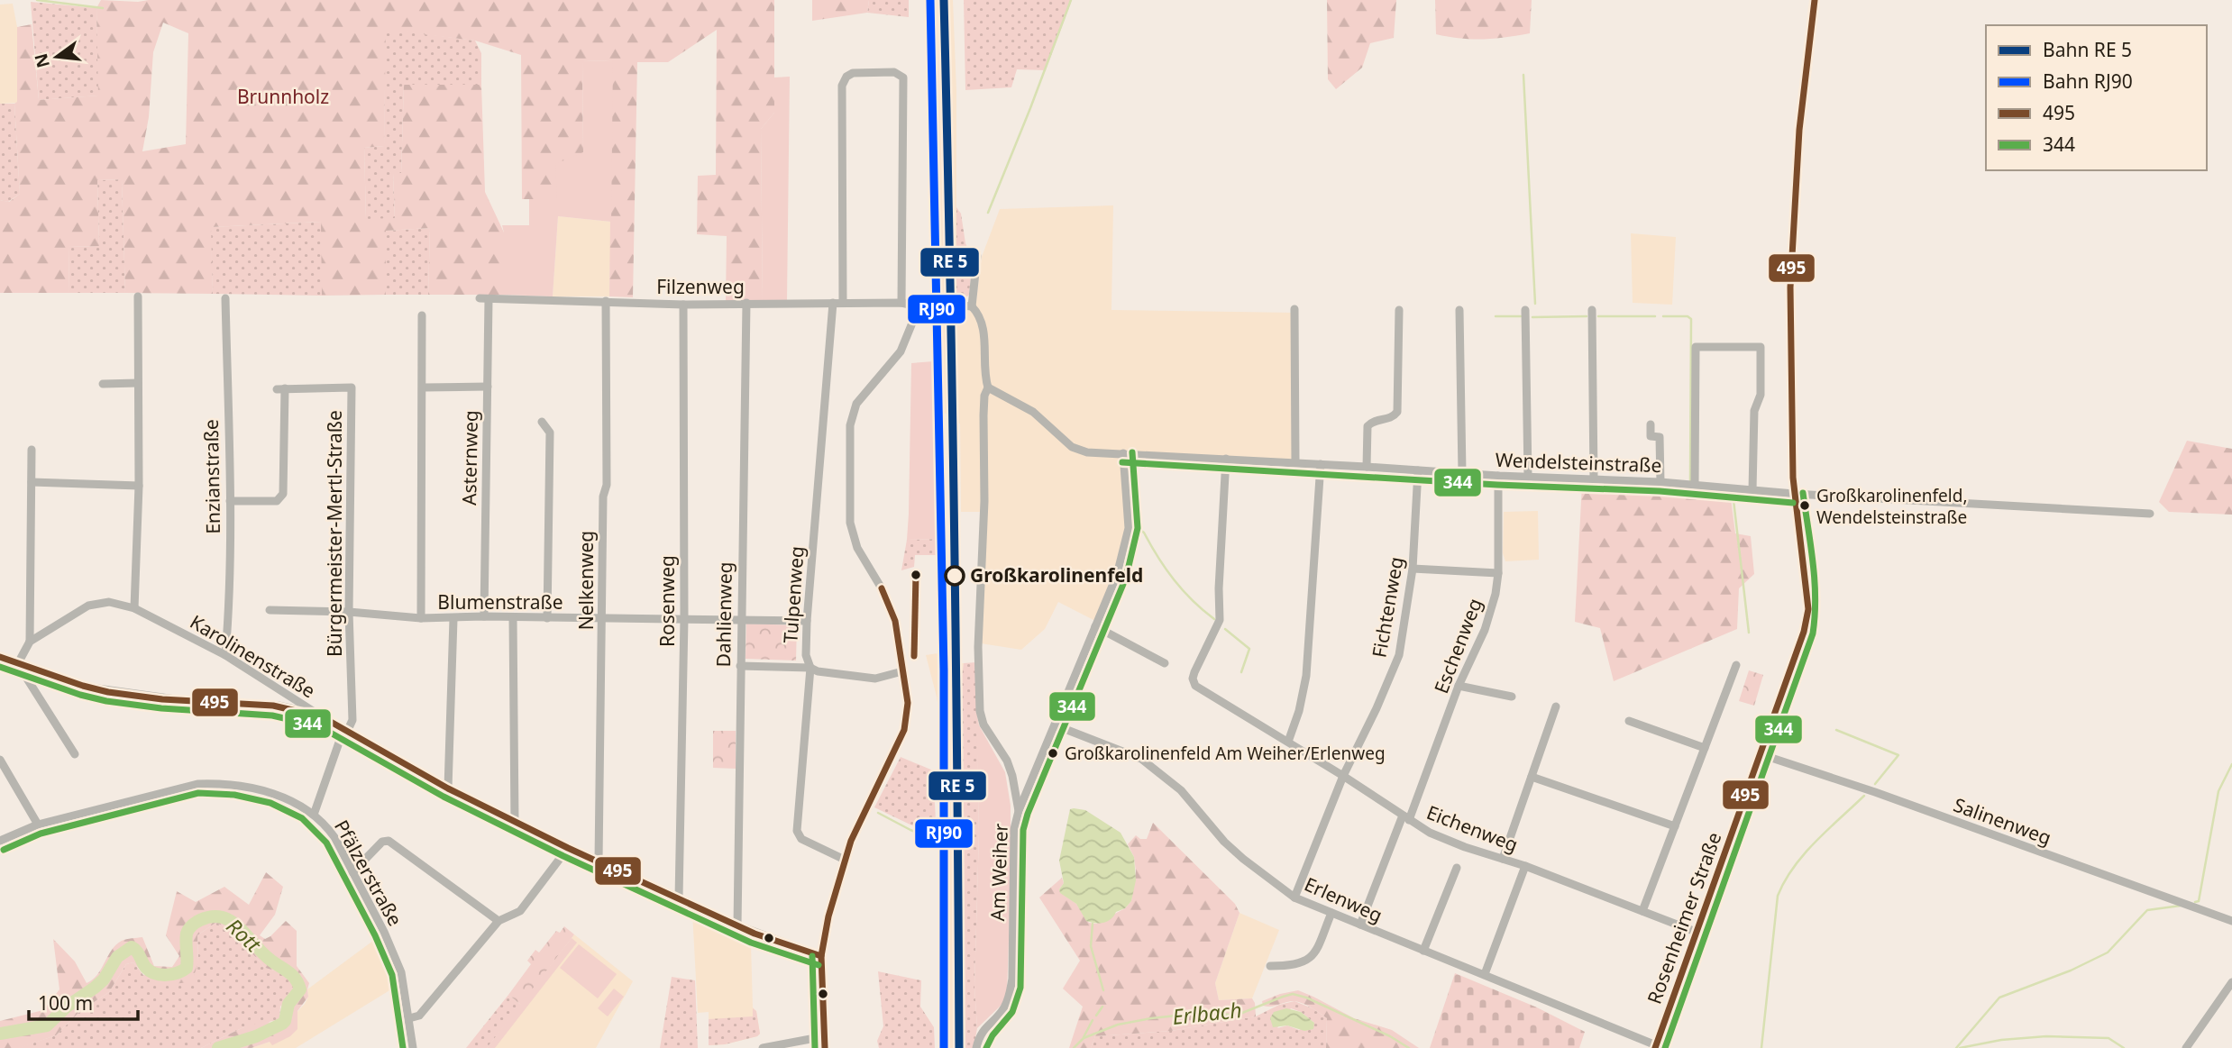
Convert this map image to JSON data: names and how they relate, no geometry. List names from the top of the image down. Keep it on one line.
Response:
{"streets":{"street":["Filzenweg","Asternweg","Wendelsteinstraße","Enzianstraße","Bürgermeister-Mertl-Straße","Nelkenweg","Tulpenweg","Rosenweg","Blumenstraße","Fichtenweg","Dahlienweg","Eschenweg","Karolinenstraße","Salinenweg","Eichenweg","Am Weiher","Pfälzerstraße","Erlenweg","Rosenheimer Straße"]},"crossings":[["Filzenweg","Asternweg"],["Filzenweg","Nelkenweg"],["Filzenweg","Tulpenweg"],["Filzenweg","Rosenweg"],["Filzenweg","Dahlienweg"],["Asternweg","Blumenstraße"],["Wendelsteinstraße","Fichtenweg"],["Wendelsteinstraße","Eschenweg"],["Wendelsteinstraße","Eichenweg"],["Wendelsteinstraße","Am Weiher"],["Wendelsteinstraße","Rosenheimer Straße"],["Enzianstraße","Bürgermeister-Mertl-Straße"],["Enzianstraße","Karolinenstraße"],["Bürgermeister-Mertl-Straße","Blumenstraße"],["Bürgermeister-Mertl-Straße","Karolinenstraße"],["Bürgermeister-Mertl-Straße","Pfälzerstraße"],["Nelkenweg","Blumenstraße"],["Nelkenweg","Karolinenstraße"],["Tulpenweg","Blumenstraße"],["Rosenweg","Blumenstraße"],["Rosenweg","Karolinenstraße"],["Blumenstraße","Dahlienweg"],["Fichtenweg","Eichenweg"],["Fichtenweg","Erlenweg"],["Dahlienweg","Karolinenstraße"],["Eschenweg","Eichenweg"],["Eschenweg","Erlenweg"],["Salinenweg","Rosenheimer Straße"],["Eichenweg","Rosenheimer Straße"],["Am Weiher","Erlenweg"],["Erlenweg","Rosenheimer Straße"]],"water":["Rott","Erlbach"],"parks":["Brunnholz"],"places":["Großkarolinenfeld, Wendelsteinstraße","Großkarolinenfeld","Großkarolinenfeld Am Weiher/Erlenweg"],"lines":["rail line RJ90","transit line 495","transit line 344"],"legend":["Bahn RE 5","Bahn RJ90","495","344"],"scale_bar":"100 m","north":"left"}
